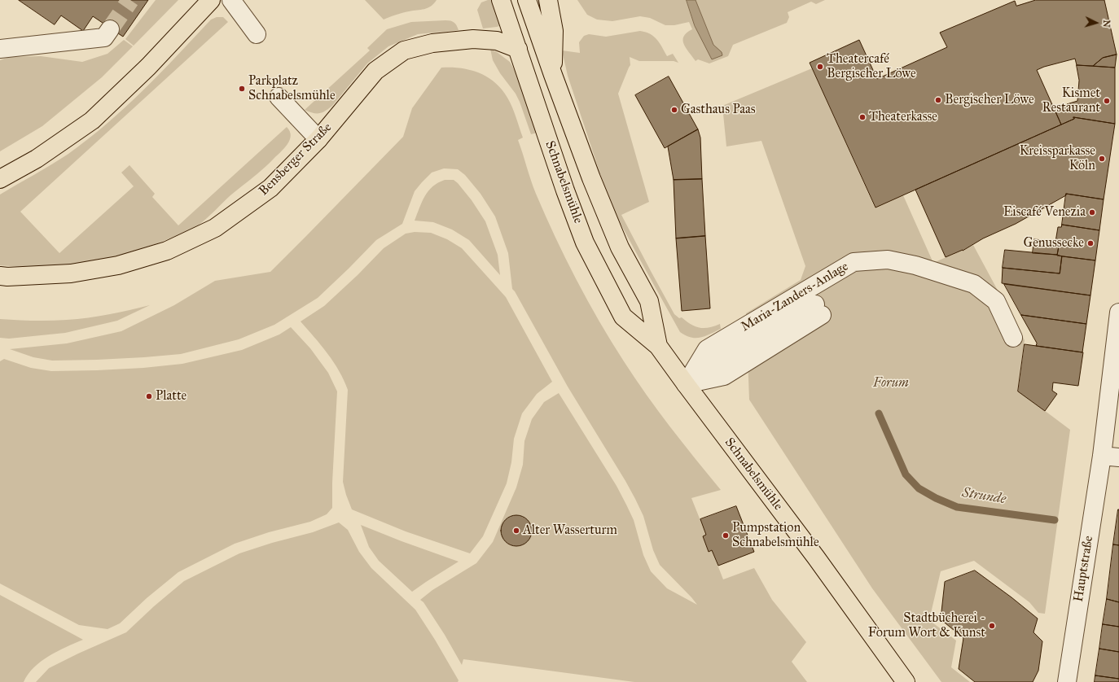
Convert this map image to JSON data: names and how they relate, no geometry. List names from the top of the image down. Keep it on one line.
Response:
{"streets":{"main road":["Bensberger Straße","Schnabelsmühle"],"street":["Maria-Zanders-Anlage","Hauptstraße"]},"crossings":[["Bensberger Straße","Schnabelsmühle"],["Schnabelsmühle","Maria-Zanders-Anlage"]],"water":["Strunde"],"parks":["Forum"],"places":["Theatercafé Bergischer Löwe","Parkplatz Schnabelsmühle","Bergischer Löwe","Kismet Restaurant","Gasthaus Paas","Theaterkasse","Kreissparkasse Köln","Eiscafé Venezia","Genussecke","Platte","Alter Wasserturm","Pumpstation Schnabelsmühle","Stadtbücherei - Forum Wort & Kunst"],"north":"right"}
